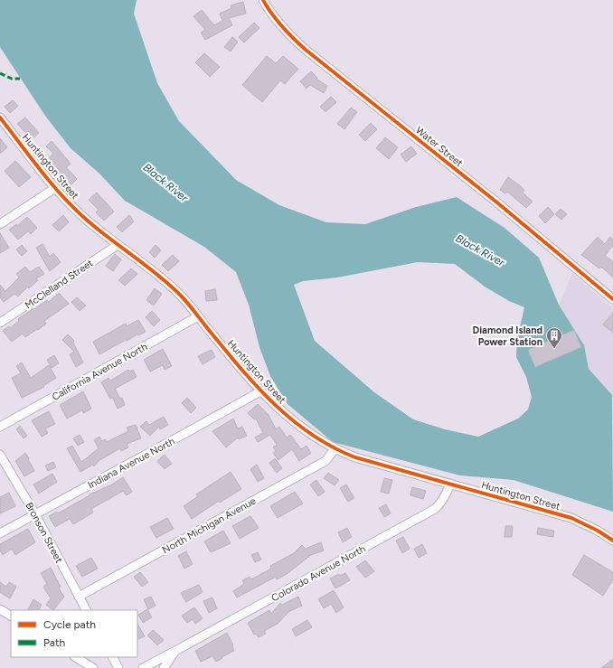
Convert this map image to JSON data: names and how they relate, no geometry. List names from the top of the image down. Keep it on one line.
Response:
{"streets":{"street":["Water Street","Huntington Street","McClelland Street","California Avenue North","Indiana Avenue North","North Michigan Avenue","Bronson Street","Colorado Avenue North"]},"crossings":[["Huntington Street","McClelland Street"],["Huntington Street","California Avenue North"],["Huntington Street","Indiana Avenue North"],["Huntington Street","North Michigan Avenue"],["Huntington Street","Colorado Avenue North"],["Indiana Avenue North","Bronson Street"],["North Michigan Avenue","Bronson Street"]],"water":["Black River"],"places":{"building":["Diamond Island Power Station"]},"legend":["Cycle path","Path"]}
